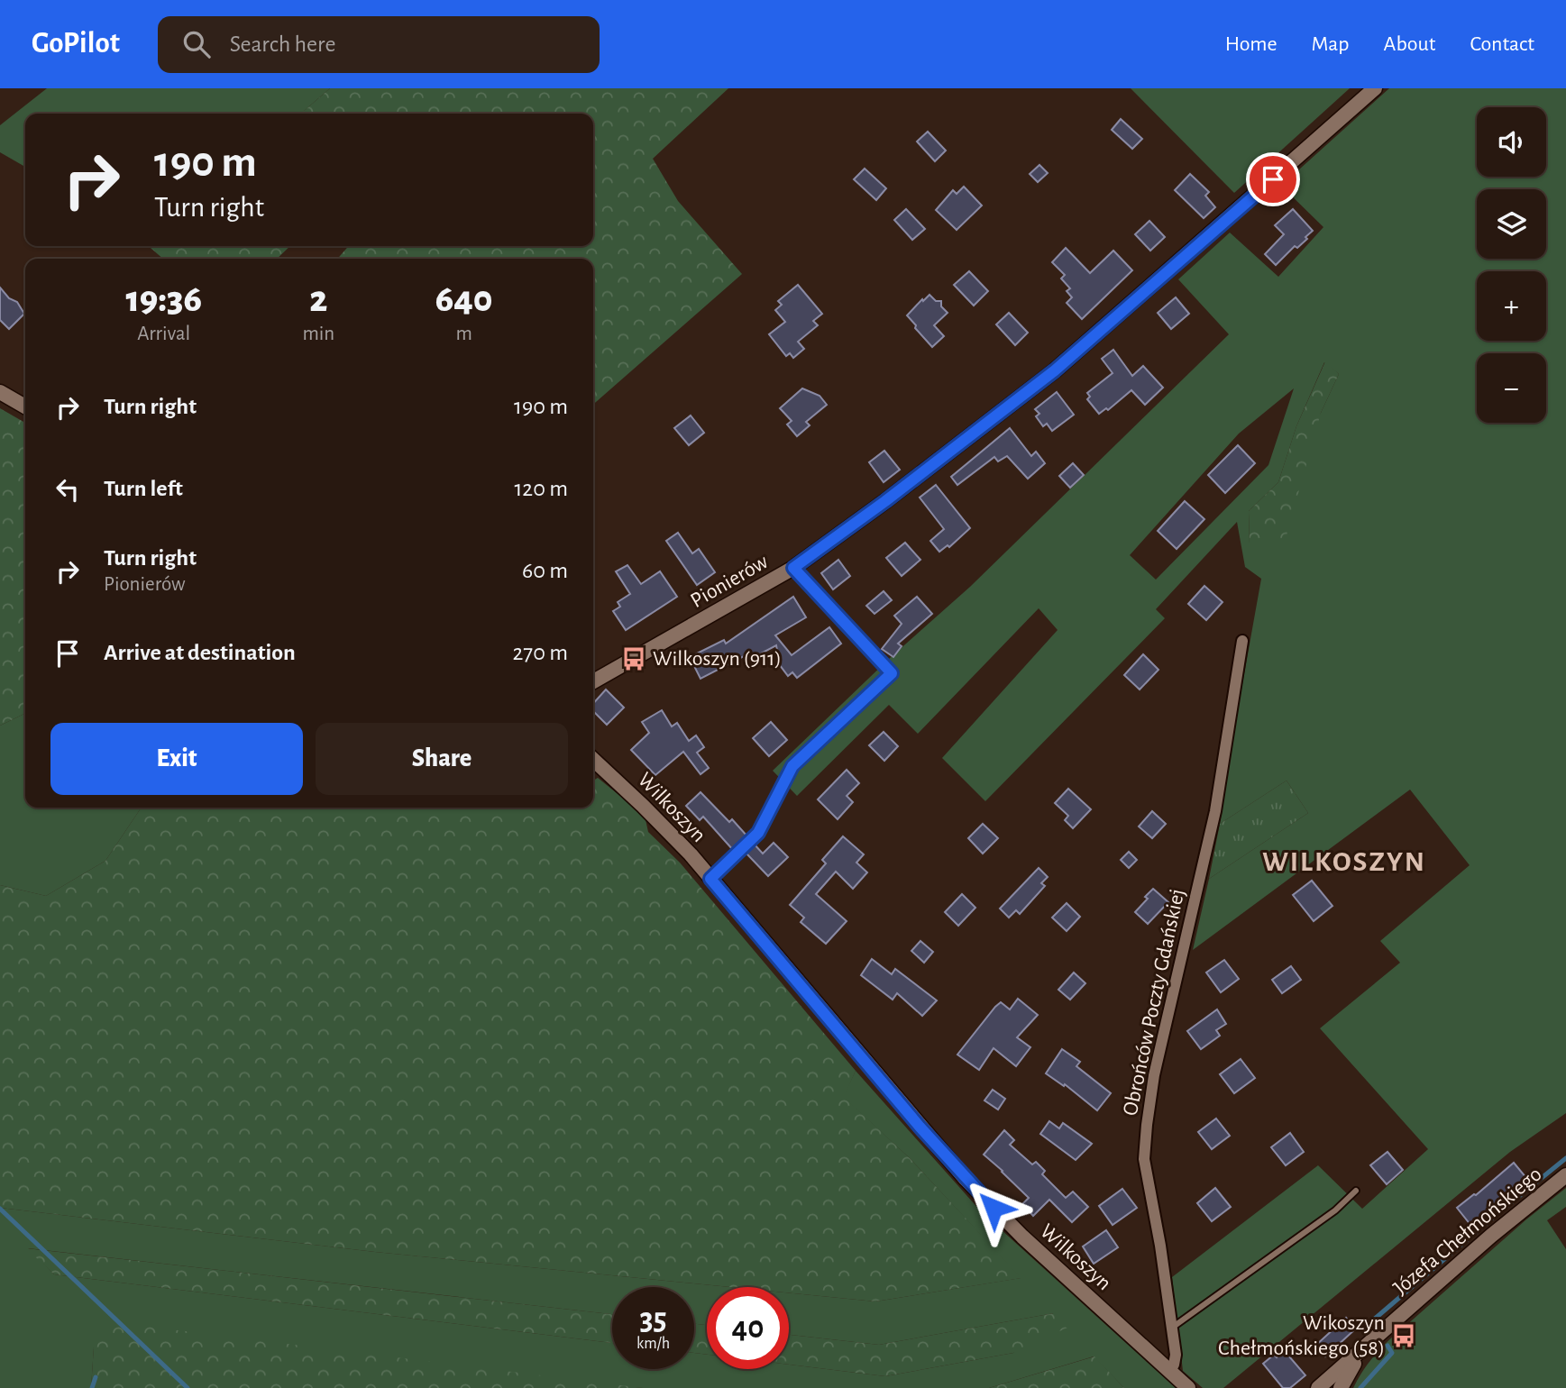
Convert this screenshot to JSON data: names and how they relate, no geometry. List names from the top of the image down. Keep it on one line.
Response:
{"streets":{"street":["Pionierów","Wilkoszyn","Obrońców Poczty Gdańskiej","Józefa Chełmońskiego"]},"crossings":[["Wilkoszyn","Obrońców Poczty Gdańskiej"]],"districts":["WILKOSZYN"],"places":{"bus stop":["Wilkoszyn (911)","Wikoszyn Chełmońskiego (58)"]},"page":{"header":"GoPilot","search":"Search here","nav":["Home","Map","About","Contact"],"map_buttons":["+","−"],"turn":["190 m","Turn right"],"eta":["19:36","Arrival","2","min","640","m"],"list":[{"name":"Turn right","value":"190 m"},{"name":"Turn left","value":"120 m"},{"name":"Turn right","note":"Pionierów","value":"60 m"},{"name":"Arrive at destination","value":"270 m"}],"buttons":["Exit","Share"],"speed":"35 km/h","limit":"40"}}
